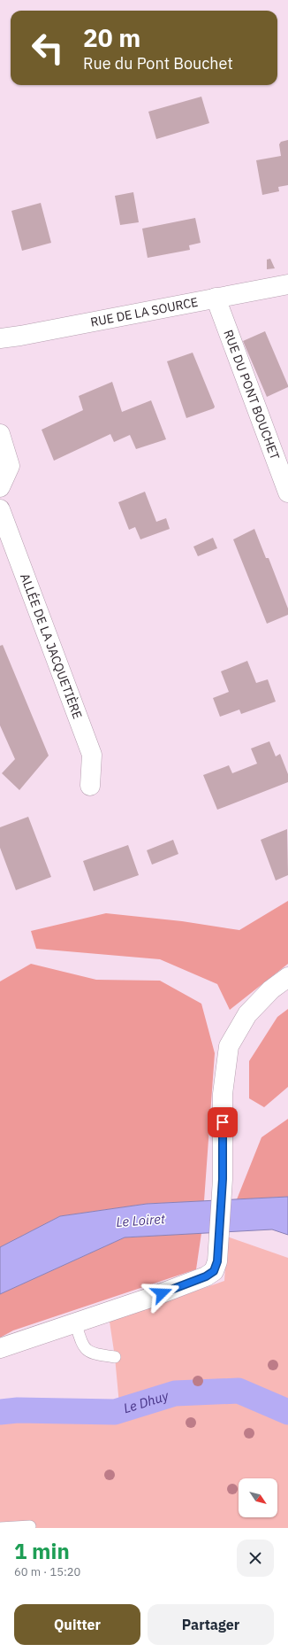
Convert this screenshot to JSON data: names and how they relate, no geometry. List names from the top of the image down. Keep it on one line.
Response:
{"streets":{"street":["RUE DE LA SOURCE","RUE DU PONT BOUCHET","ALLÉE DE LA JACQUETIÈRE"]},"crossings":[["RUE DE LA SOURCE","RUE DU PONT BOUCHET"]],"water":["Le Loiret","Le Dhuy"],"north":"bottom right","page":{"turn":["20 m","Rue du Pont Bouchet"],"heading":["1 min","60 m · 15:20"],"buttons":["Quitter","Partager"]}}
